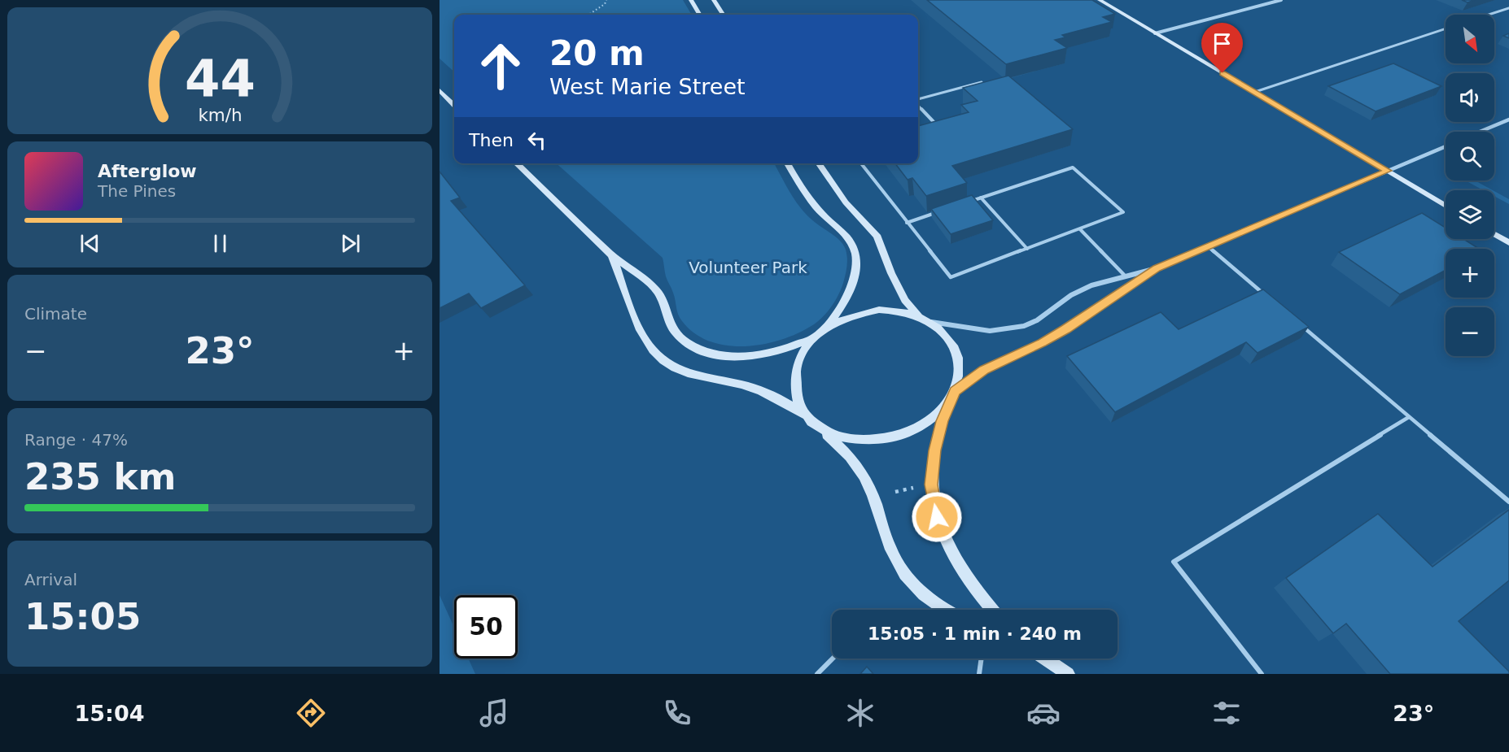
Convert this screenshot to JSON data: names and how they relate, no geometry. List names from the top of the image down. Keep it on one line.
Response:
{"parks":["Volunteer Park"],"north":"bottom right","page":{"map_buttons":["+","−"],"turn":["20 m","West Marie Street"],"then":"Then","song":["Afterglow","The Pines"],"tile":["Climate",["Range · 47%","235 km"],["Arrival","15:05"]],"heat":["−","23°","+"],"limit":"50","trip":"15:05 · 1 min · 240 m","tabs":["15:04","23°"],"gauge":["44","km/h"]}}
